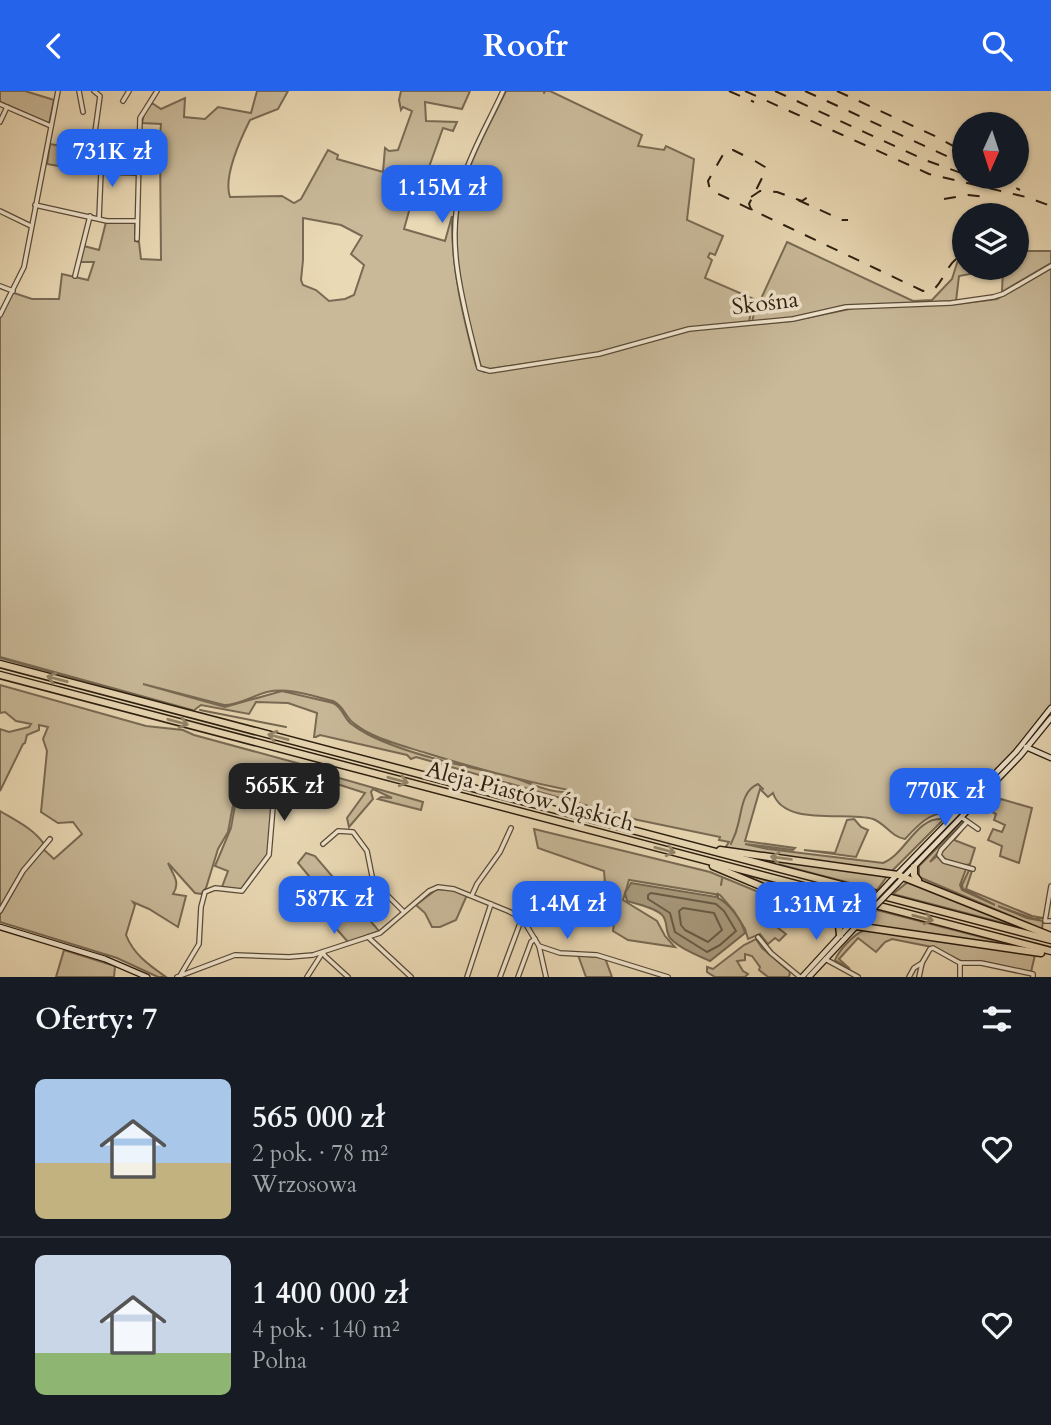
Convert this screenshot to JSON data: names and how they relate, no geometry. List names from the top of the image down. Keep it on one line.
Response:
{"streets":{"highway":["Aleja Piastów Śląskich"],"street":["Skośna"]},"north":"bottom","page":{"header":"Roofr","price":["731K zł","1.15M zł","565K zł","770K zł","587K zł","1.4M zł","1.31M zł"],"heading":"Oferty: 7","list":[{"name":"565 000 zł","note":"2 pok. · 78 m² · Wrzosowa"},{"name":"1 400 000 zł","note":"4 pok. · 140 m² · Polna"}]}}
